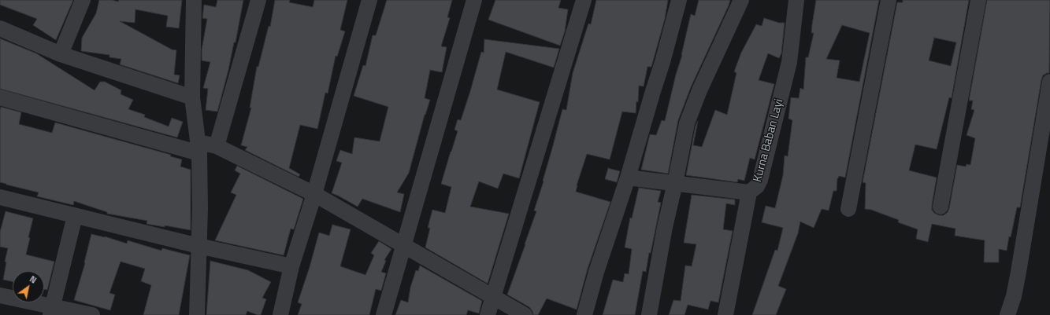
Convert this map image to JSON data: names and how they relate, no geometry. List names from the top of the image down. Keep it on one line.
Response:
{"streets":{"street":["Kurna Baban Layi"]},"north":"top right"}
